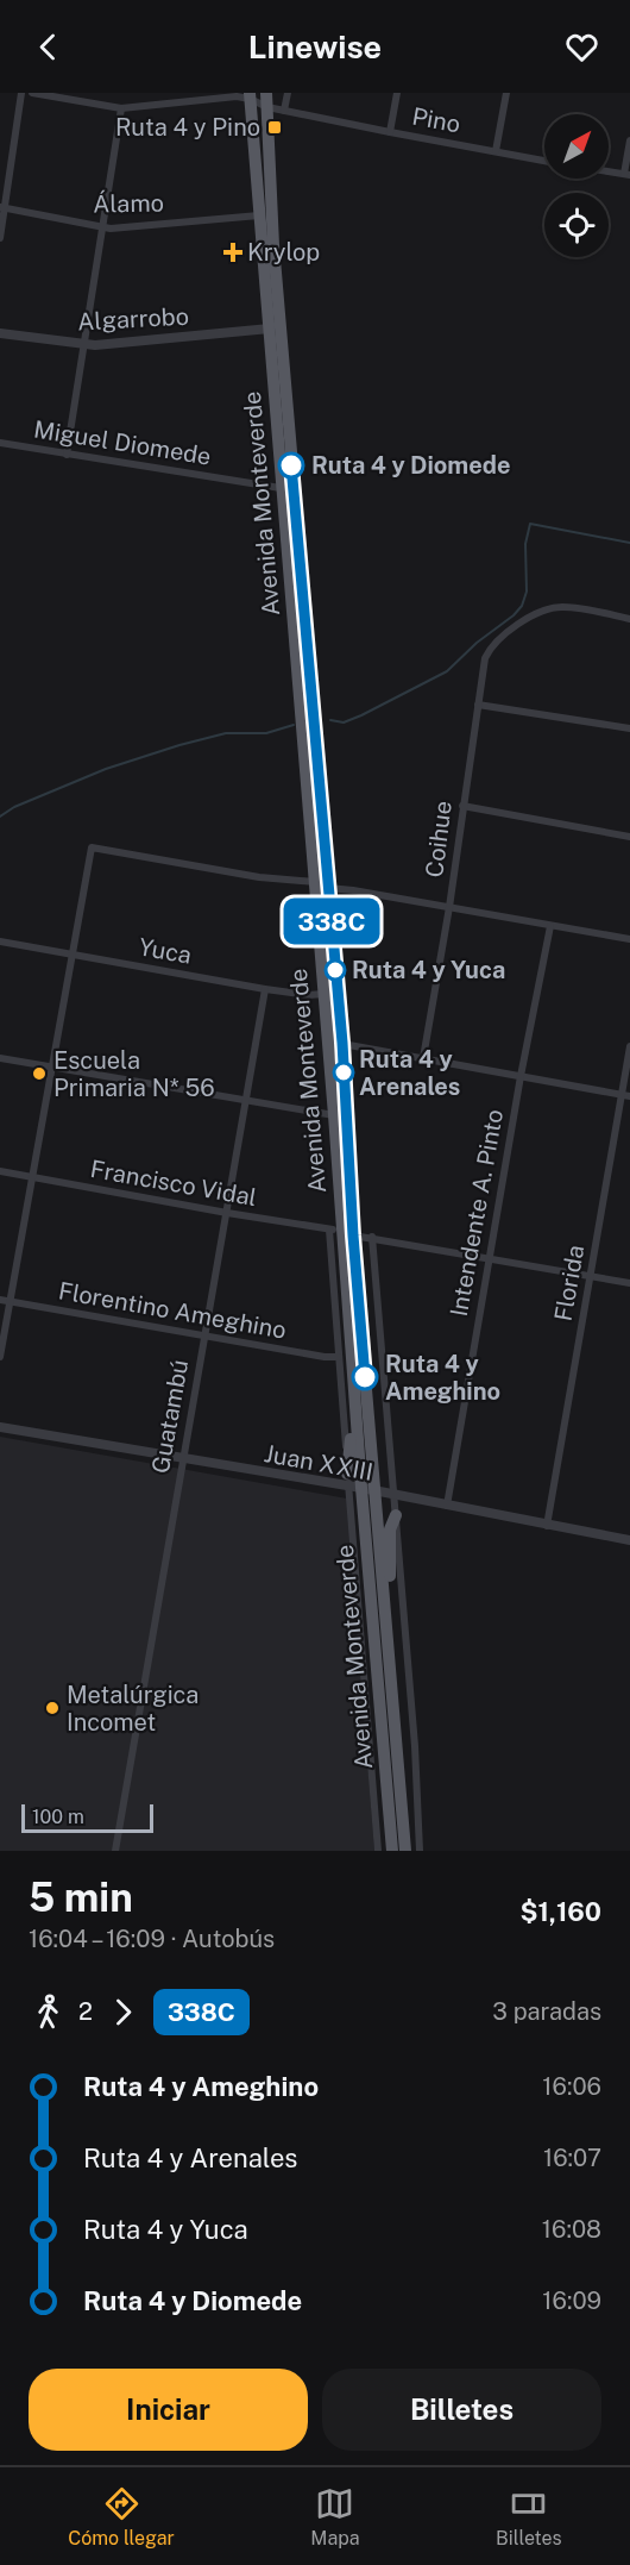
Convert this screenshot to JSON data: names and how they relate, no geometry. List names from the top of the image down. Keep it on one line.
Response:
{"streets":{"main road":["Avenida Monteverde"],"street":["Pino","Álamo","Algarrobo","Miguel Diomede","Coihue","Yuca","Francisco Vidal","Intendente A. Pinto","Florida","Florentino Ameghino","Guatambú","Juan XXIII"]},"crossings":[["Pino","Avenida Monteverde"],["Álamo","Avenida Monteverde"],["Algarrobo","Avenida Monteverde"],["Miguel Diomede","Avenida Monteverde"],["Avenida Monteverde","Yuca"],["Avenida Monteverde","Francisco Vidal"],["Avenida Monteverde","Juan XXIII"],["Yuca","Guatambú"],["Francisco Vidal","Intendente A. Pinto"],["Francisco Vidal","Florida"],["Francisco Vidal","Guatambú"],["Intendente A. Pinto","Juan XXIII"],["Florida","Juan XXIII"],["Florentino Ameghino","Guatambú"],["Guatambú","Juan XXIII"]],"places":{"transit":["Ruta 4 y Pino"],"health":["Krylop"],"other":["Ruta 4 y Diomede","Ruta 4 y Yuca","Ruta 4 y Arenales","Escuela Primaria N* 56","Ruta 4 y Ameghino","Metalúrgica Incomet"]},"lines":["bus line 338C"],"scale_bar":"100 m","north":"top right","page":{"header":"Linewise","on_map":"338C","scale":"100 m","heading":["5 min","16:04 – 16:09 · Autobús","$1,160"],"legs":["2","338C","3 paradas"],"list":[{"name":"Ruta 4 y Ameghino","value":"16:06"},{"name":"Ruta 4 y Arenales","value":"16:07"},{"name":"Ruta 4 y Yuca","value":"16:08"},{"name":"Ruta 4 y Diomede","value":"16:09"}],"buttons":["Iniciar","Billetes"],"tabs":["Cómo llegar","Mapa","Billetes"]}}
